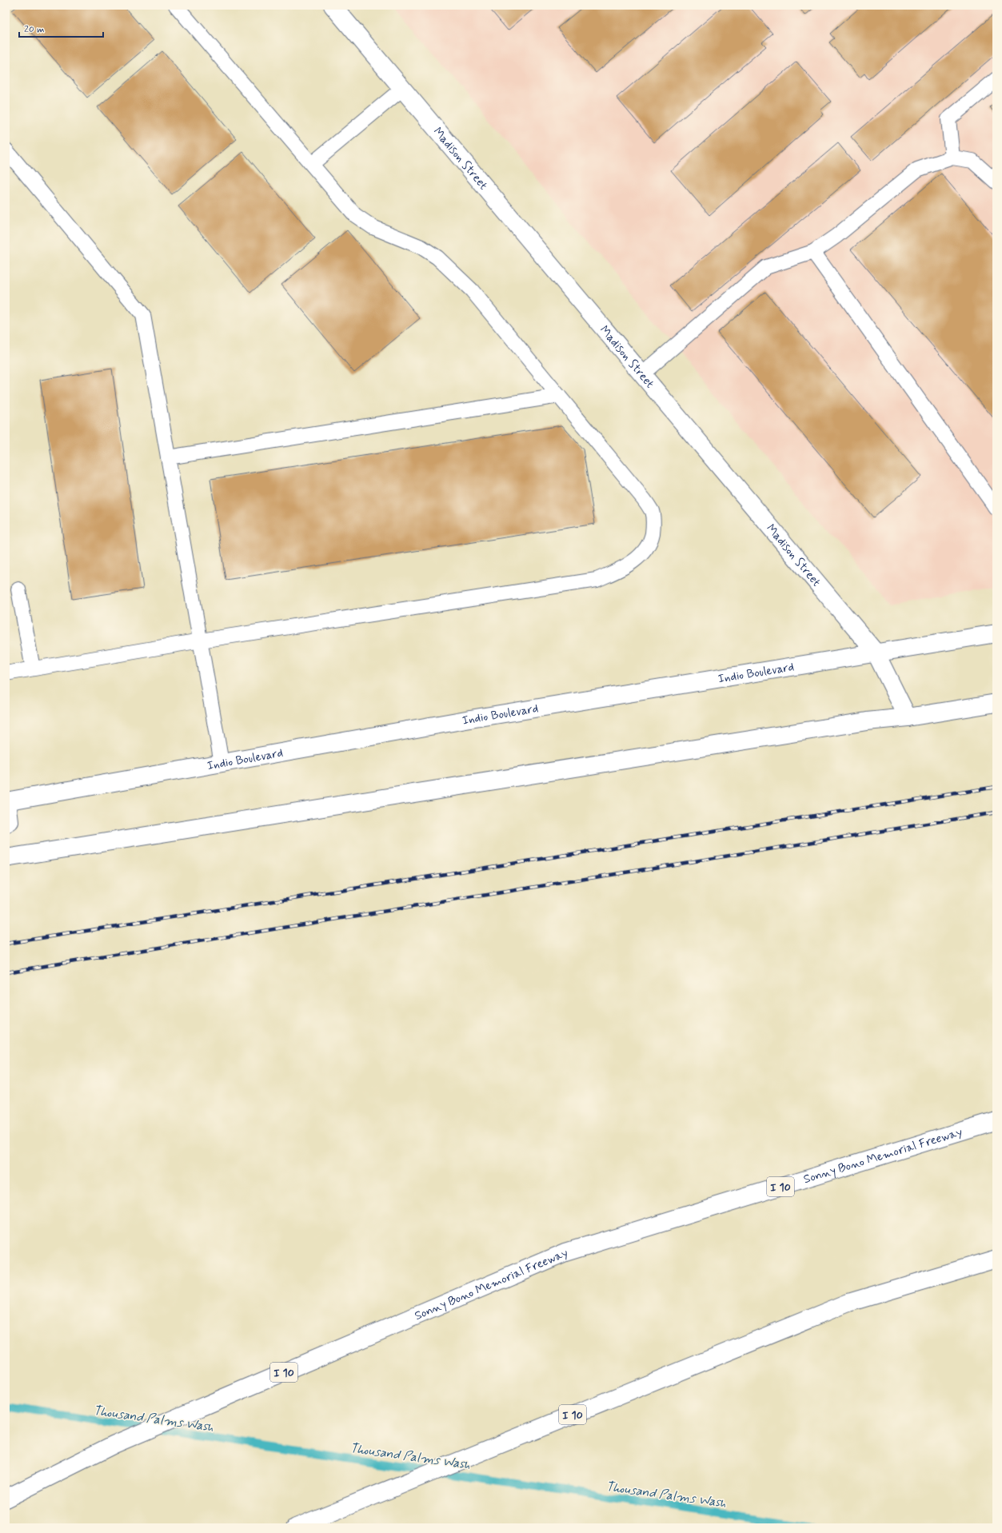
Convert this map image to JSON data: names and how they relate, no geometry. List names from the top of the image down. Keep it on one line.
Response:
{"streets":{"main road":["Madison Street","Indio Boulevard","Sonny Bono Memorial Freeway","I 10"]},"crossings":[["Madison Street","Indio Boulevard"]],"water":["Thousand Palms Wash"],"scale_bar":"20 m"}
